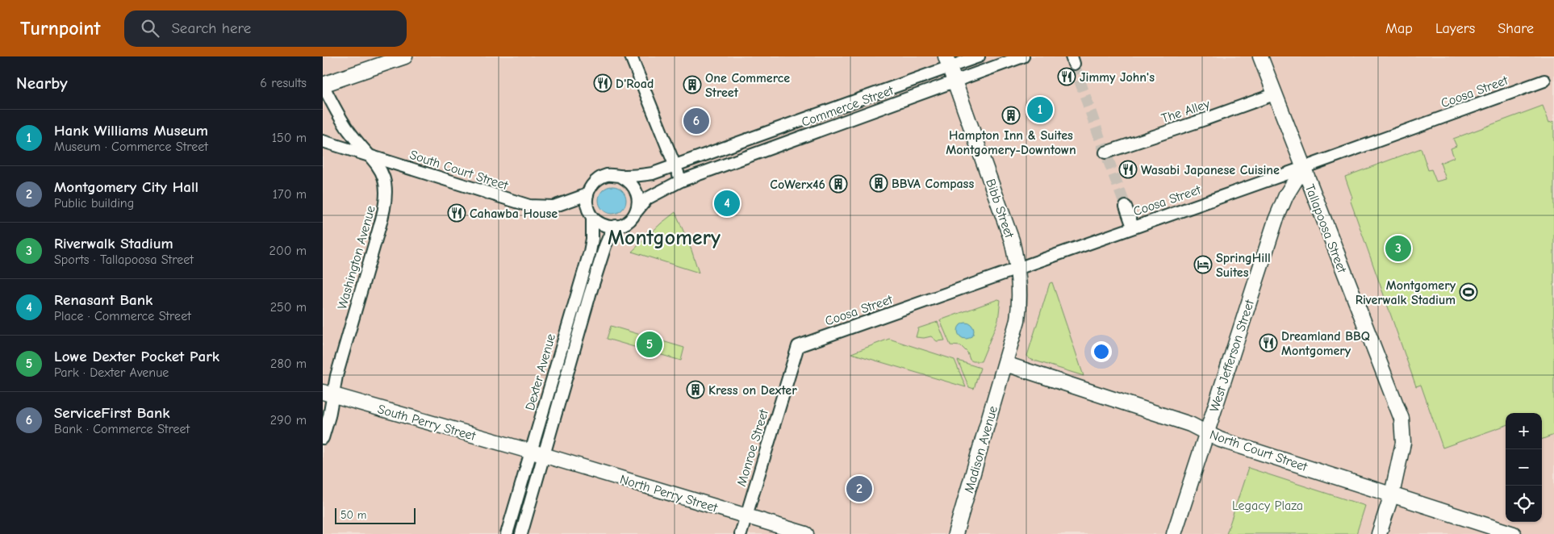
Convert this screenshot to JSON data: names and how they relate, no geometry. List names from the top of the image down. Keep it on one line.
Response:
{"streets":{"main road":["Bibb Street","Tallapoosa Street","West Jefferson Street","South Perry Street","Madison Avenue","North Court Street","North Perry Street"],"street":["Coosa Street","Commerce Street","The Alley","South Court Street","Washington Avenue","Dexter Avenue","Monroe Street"]},"crossings":[["Coosa Street","Bibb Street"],["Coosa Street","Tallapoosa Street"],["Coosa Street","West Jefferson Street"],["Coosa Street","Monroe Street"],["Commerce Street","South Court Street"],["Commerce Street","Bibb Street"],["Commerce Street","Dexter Avenue"],["The Alley","Tallapoosa Street"],["South Court Street","Washington Avenue"],["South Court Street","Dexter Avenue"],["Bibb Street","Madison Avenue"],["Bibb Street","North Court Street"],["Tallapoosa Street","West Jefferson Street"],["Tallapoosa Street","North Court Street"],["Washington Avenue","South Perry Street"],["West Jefferson Street","North Court Street"],["Dexter Avenue","South Perry Street"],["Dexter Avenue","North Perry Street"],["South Perry Street","North Perry Street"],["Monroe Street","North Perry Street"],["Madison Avenue","North Court Street"]],"districts":["Montgomery"],"parks":["Legacy Plaza"],"places":{"restaurant":["Jimmy John's","D'Road","Wasabi Japanese Cuisine","Cahawba House","Dreamland BBQ Montgomery"],"building":["One Commerce Street","Hampton Inn & Suites Montgomery-Downtown","BBVA Compass","CoWerx46","Kress on Dexter"],"hotel":["SpringHill Suites"],"sports":["Montgomery Riverwalk Stadium"]},"scale_bar":"50 m","page":{"header":"Turnpoint","search":"Search here","nav":["Map","Layers","Share"],"heading":["Nearby","6 results"],"pins":["1","6","4","3","5","2"],"list":[{"mark":"1","name":"Hank Williams Museum","note":"Museum · Commerce Street","value":"150 m"},{"mark":"2","name":"Montgomery City Hall","note":"Public building","value":"170 m"},{"mark":"3","name":"Riverwalk Stadium","note":"Sports · Tallapoosa Street","value":"200 m"},{"mark":"4","name":"Renasant Bank","note":"Place · Commerce Street","value":"250 m"},{"mark":"5","name":"Lowe Dexter Pocket Park","note":"Park · Dexter Avenue","value":"280 m"},{"mark":"6","name":"ServiceFirst Bank","note":"Bank · Commerce Street","value":"290 m"}],"map_buttons":["+","−"],"scale":"50 m"}}
